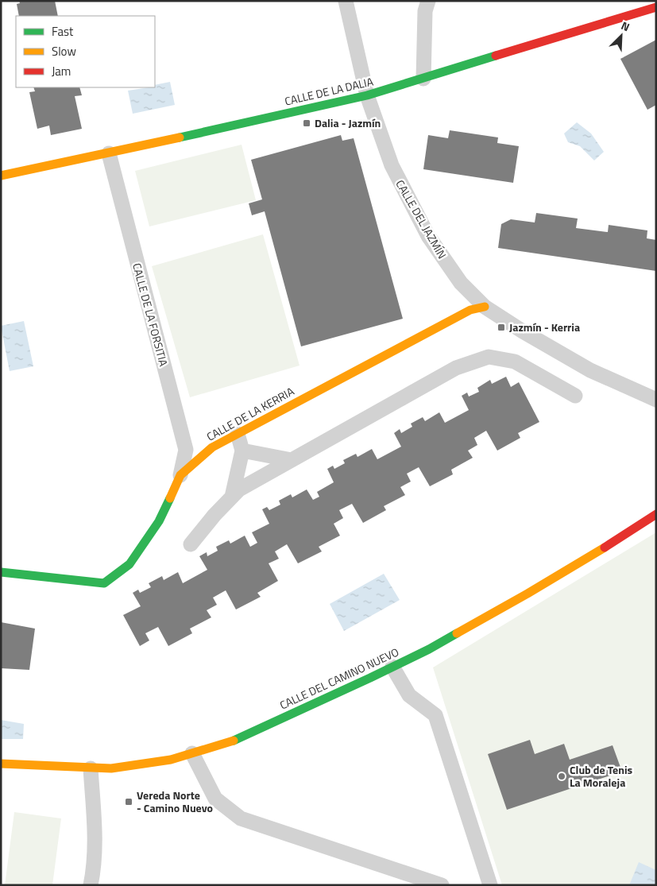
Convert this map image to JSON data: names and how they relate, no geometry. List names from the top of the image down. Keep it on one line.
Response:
{"streets":{"street":["CALLE DE LA DALIA","CALLE DEL JAZMÍN","CALLE DE LA FORSITIA","CALLE DE LA KERRIA","CALLE DEL CAMINO NUEVO"]},"crossings":[["CALLE DE LA DALIA","CALLE DEL JAZMÍN"],["CALLE DE LA DALIA","CALLE DE LA FORSITIA"],["CALLE DEL JAZMÍN","CALLE DE LA KERRIA"],["CALLE DE LA FORSITIA","CALLE DE LA KERRIA"]],"places":{"transit":["Dalia - Jazmín","Jazmín - Kerria","Vereda Norte - Camino Nuevo"],"other":["Club de Tenis La Moraleja"]},"legend":["Fast","Slow","Jam"],"north":"top right"}
